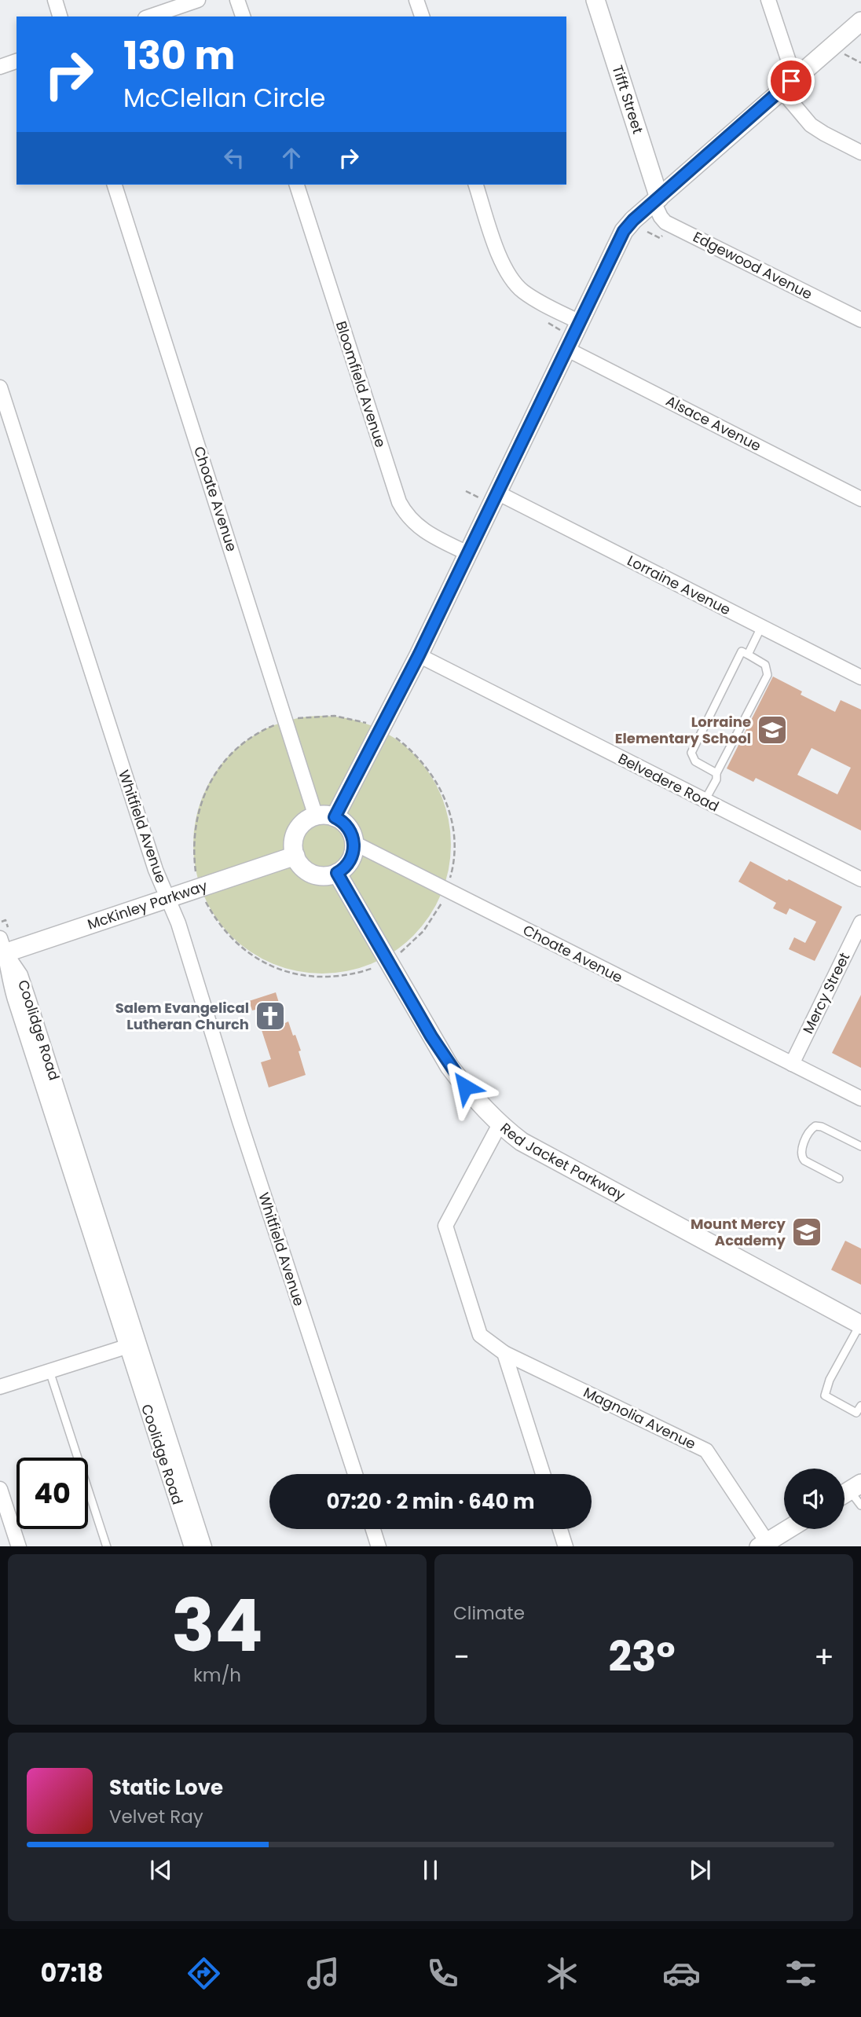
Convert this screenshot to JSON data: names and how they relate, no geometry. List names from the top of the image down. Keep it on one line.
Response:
{"streets":{"street":["Tifft Street","Edgewood Avenue","Bloomfield Avenue","Alsace Avenue","Choate Avenue","Lorraine Avenue","Belvedere Road","Whitfield Avenue","McKinley Parkway","Mercy Street","Coolidge Road","Red Jacket Parkway","Magnolia Avenue"]},"crossings":[["Tifft Street","Edgewood Avenue"],["Choate Avenue","McKinley Parkway"],["Choate Avenue","Mercy Street"],["Choate Avenue","Red Jacket Parkway"],["Whitfield Avenue","McKinley Parkway"],["McKinley Parkway","Coolidge Road"],["McKinley Parkway","Red Jacket Parkway"],["Red Jacket Parkway","Magnolia Avenue"]],"places":{"school or university":["Lorraine Elementary School","Mount Mercy Academy"],"church":["Salem Evangelical Lutheran Church"]},"page":{"turn":["130 m","McClellan Circle"],"limit":"40","trip":"07:20 · 2 min · 640 m","tile":[["34","km/h"],"Climate"],"heat":["−","23°","+"],"song":["Static Love","Velvet Ray"],"tabs":"07:18"}}
